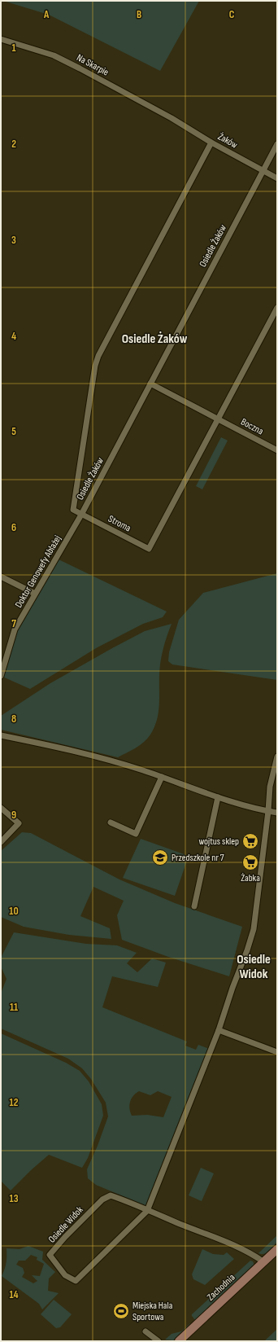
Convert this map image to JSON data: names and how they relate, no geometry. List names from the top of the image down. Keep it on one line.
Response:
{"streets":{"street":["Na Skarpie","Żaków","Osiedle Żaków","Boczna","Stroma","Doktor Genowefy Abłażej","Osiedle Widok","Zachodnia"]},"crossings":[["Na Skarpie","Żaków"],["Żaków","Osiedle Żaków"],["Osiedle Żaków","Boczna"],["Osiedle Żaków","Stroma"],["Osiedle Żaków","Doktor Genowefy Abłażej"],["Boczna","Stroma"],["Stroma","Doktor Genowefy Abłażej"],["Osiedle Widok","Zachodnia"]],"districts":["Osiedle Żaków","Osiedle Widok"],"places":{"supermarket":["wojtus sklep","Żabka"],"school or university":["Przedszkole nr 7"],"sports":["Miejska Hala Sportowa"]},"grid":{"columns":["A","B","C"],"rows":["1","2","3","4","5","6","7","8","9","10","11","12","13","14"]}}
